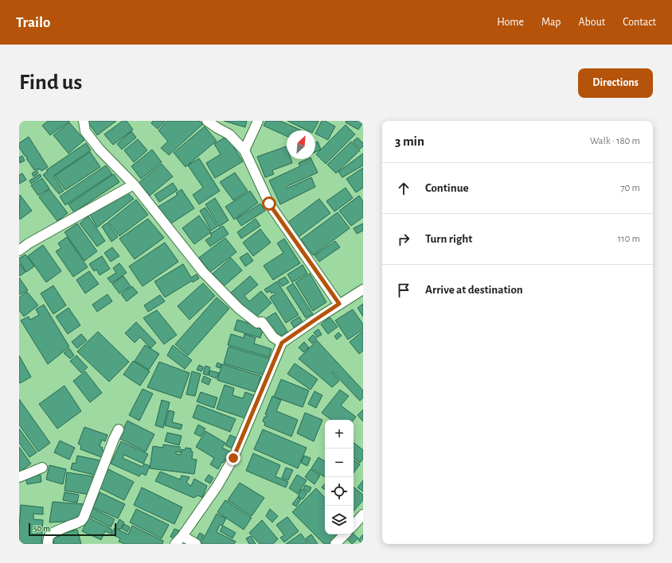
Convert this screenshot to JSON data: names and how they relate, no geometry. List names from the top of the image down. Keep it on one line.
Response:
{"scale_bar":"50 m","north":"top right","page":{"header":"Trailo","nav":["Home","Map","About","Contact"],"buttons":"Directions","title":"Find us","heading":["3 min","Walk · 180 m"],"list":[["Continue","70 m"],["Turn right","110 m"],"Arrive at destination"],"map_buttons":["+","−"],"scale":"50 m"}}
